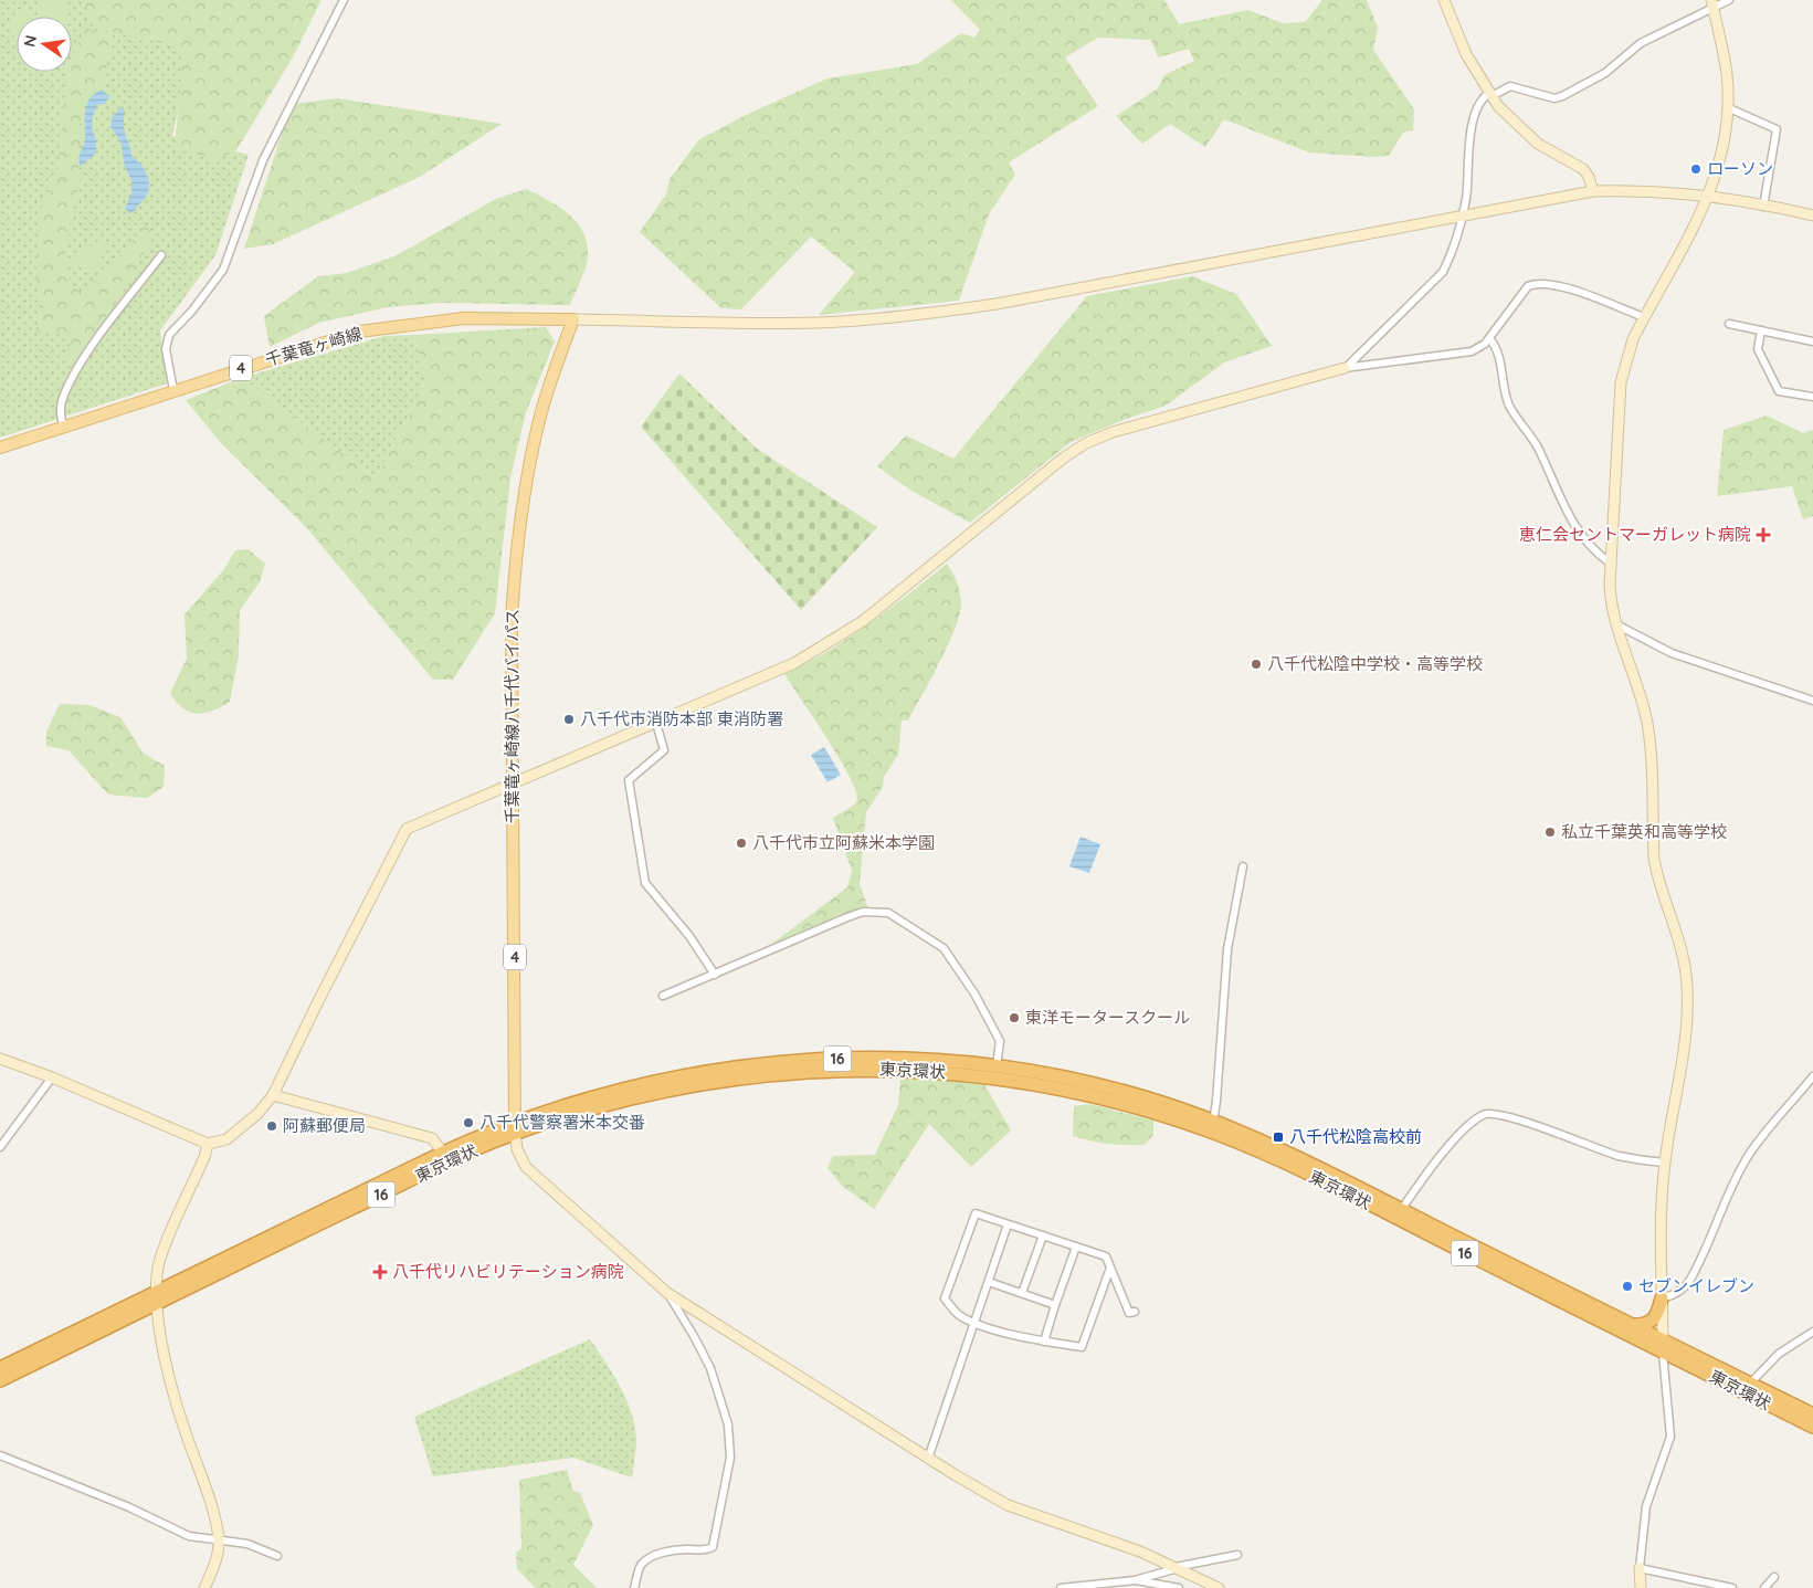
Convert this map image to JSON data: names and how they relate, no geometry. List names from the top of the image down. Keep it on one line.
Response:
{"streets":{"highway":["16","東京環状"],"main road":["千葉竜ヶ崎線","4","千葉竜ヶ崎線八千代バイパス"]},"crossings":[["千葉竜ヶ崎線","千葉竜ヶ崎線八千代バイパス"],["千葉竜ヶ崎線八千代バイパス","東京環状"]],"places":{"other":["ローソン","八千代松陰中学校・高等学校","八千代市消防本部 東消防署","私立千葉英和高等学校","八千代市立阿蘇米本学園","東洋モータースクール","八千代警察署米本交番","阿蘇郵便局","セブンイレブン"],"health":["恵仁会セントマーガレット病院","八千代リハビリテーション病院"],"transit":["八千代松陰高校前"]},"north":"left"}
